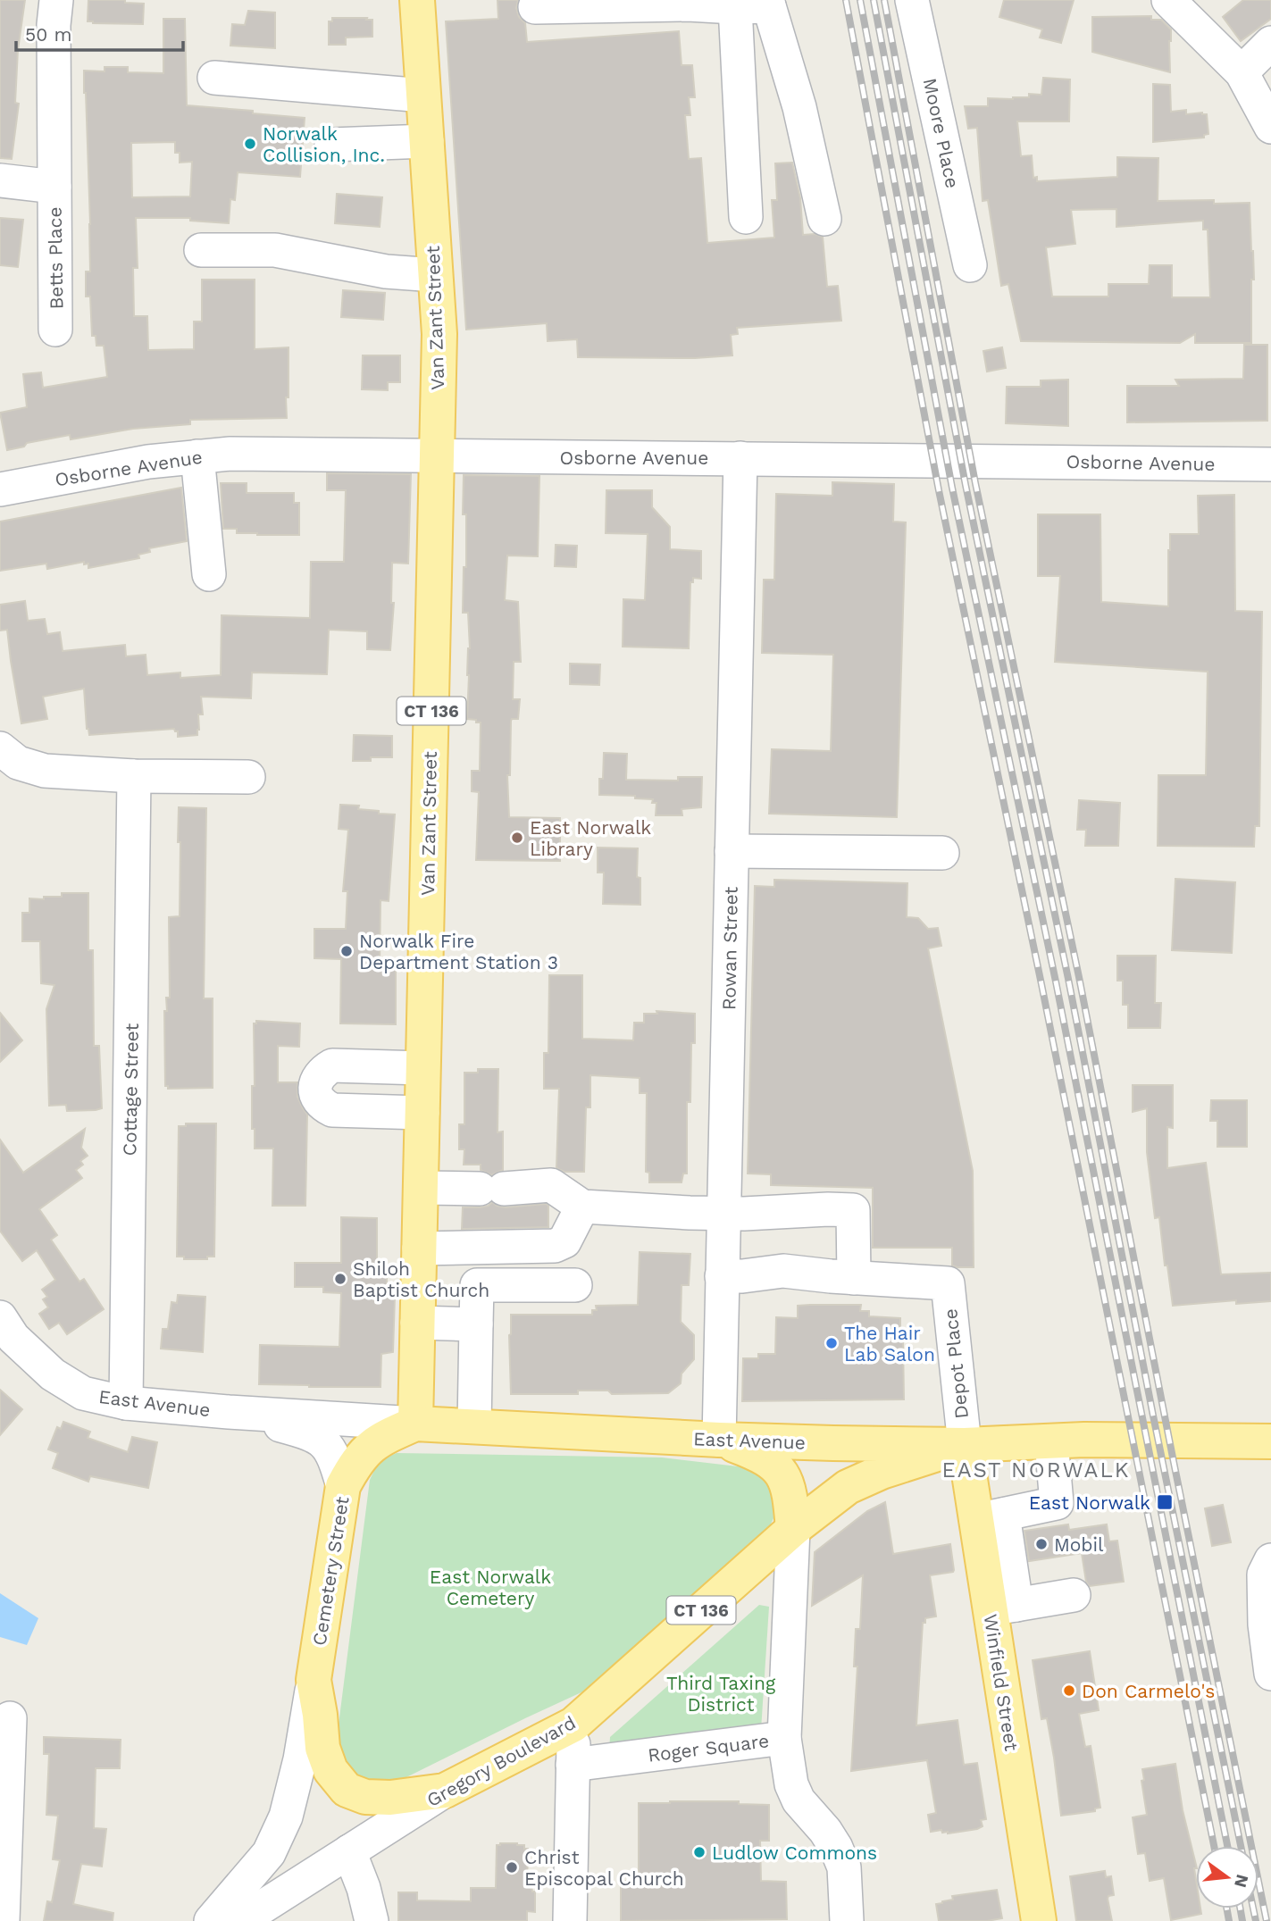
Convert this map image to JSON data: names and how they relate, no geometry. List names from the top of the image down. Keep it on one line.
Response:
{"streets":{"main road":["Van Zant Street","CT 136","East Avenue","Cemetery Street","Winfield Street","Gregory Boulevard"],"street":["Moore Place","Betts Place","Osborne Avenue","Rowan Street","Cottage Street","Depot Place","Roger Square"]},"crossings":[["Van Zant Street","Osborne Avenue"],["Van Zant Street","East Avenue"],["Van Zant Street","Cemetery Street"],["Osborne Avenue","Rowan Street"],["Rowan Street","East Avenue"],["Cottage Street","East Avenue"],["Depot Place","East Avenue"],["Depot Place","Winfield Street"],["Depot Place","Gregory Boulevard"],["East Avenue","Cemetery Street"],["East Avenue","Winfield Street"],["East Avenue","Gregory Boulevard"],["Cemetery Street","Gregory Boulevard"],["Winfield Street","Gregory Boulevard"],["Roger Square","Gregory Boulevard"]],"districts":["EAST NORWALK"],"parks":["East Norwalk Cemetery","Third Taxing District"],"places":{"other":["Norwalk Collision, Inc.","East Norwalk Library","Norwalk Fire Department Station 3","Shiloh Baptist Church","The Hair Lab Salon","Mobil","Don Carmelo's","Ludlow Commons","Christ Episcopal Church"],"transit":["East Norwalk"]},"scale_bar":"50 m","north":"right"}
